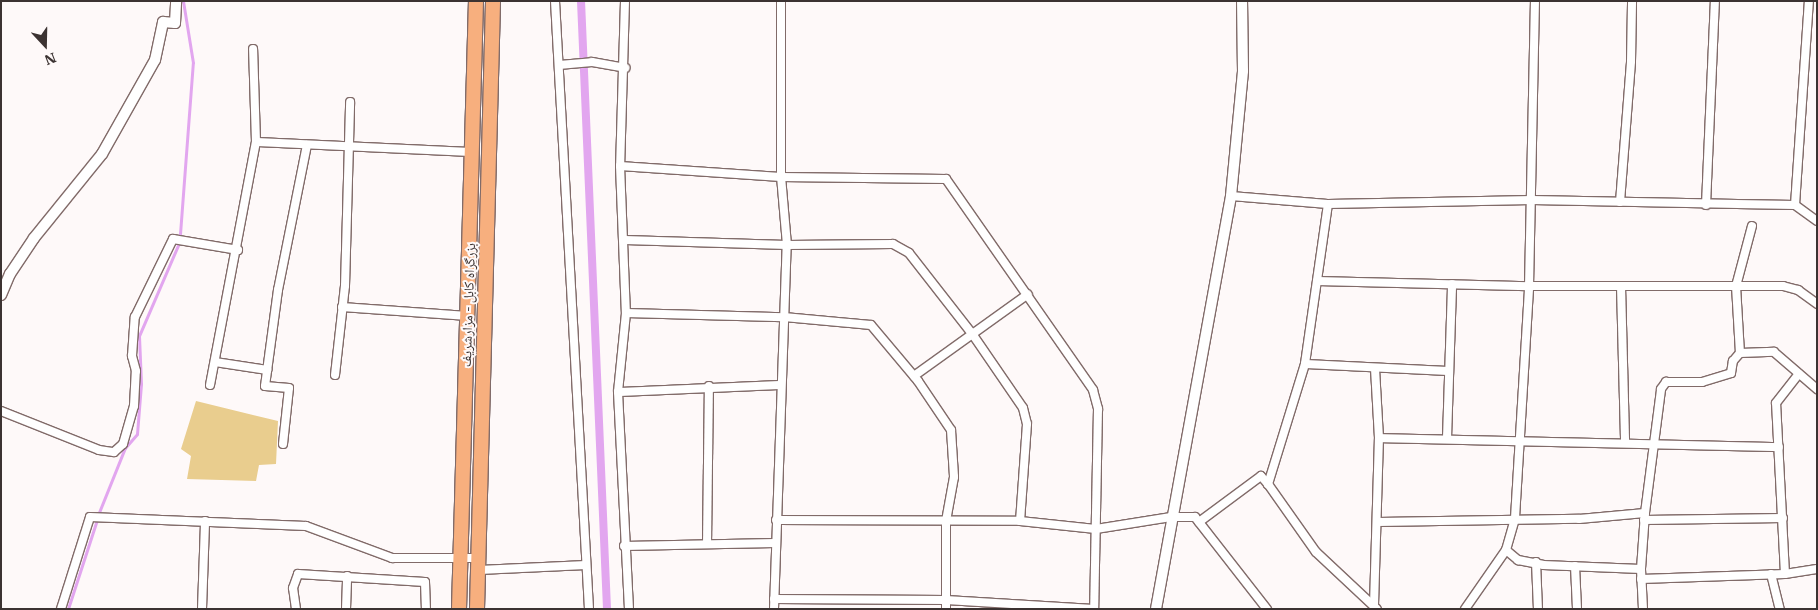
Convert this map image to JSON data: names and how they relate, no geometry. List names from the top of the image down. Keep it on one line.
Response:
{"streets":{"highway":["بزرگراه کابل - مزارشریف"]},"north":"bottom"}
